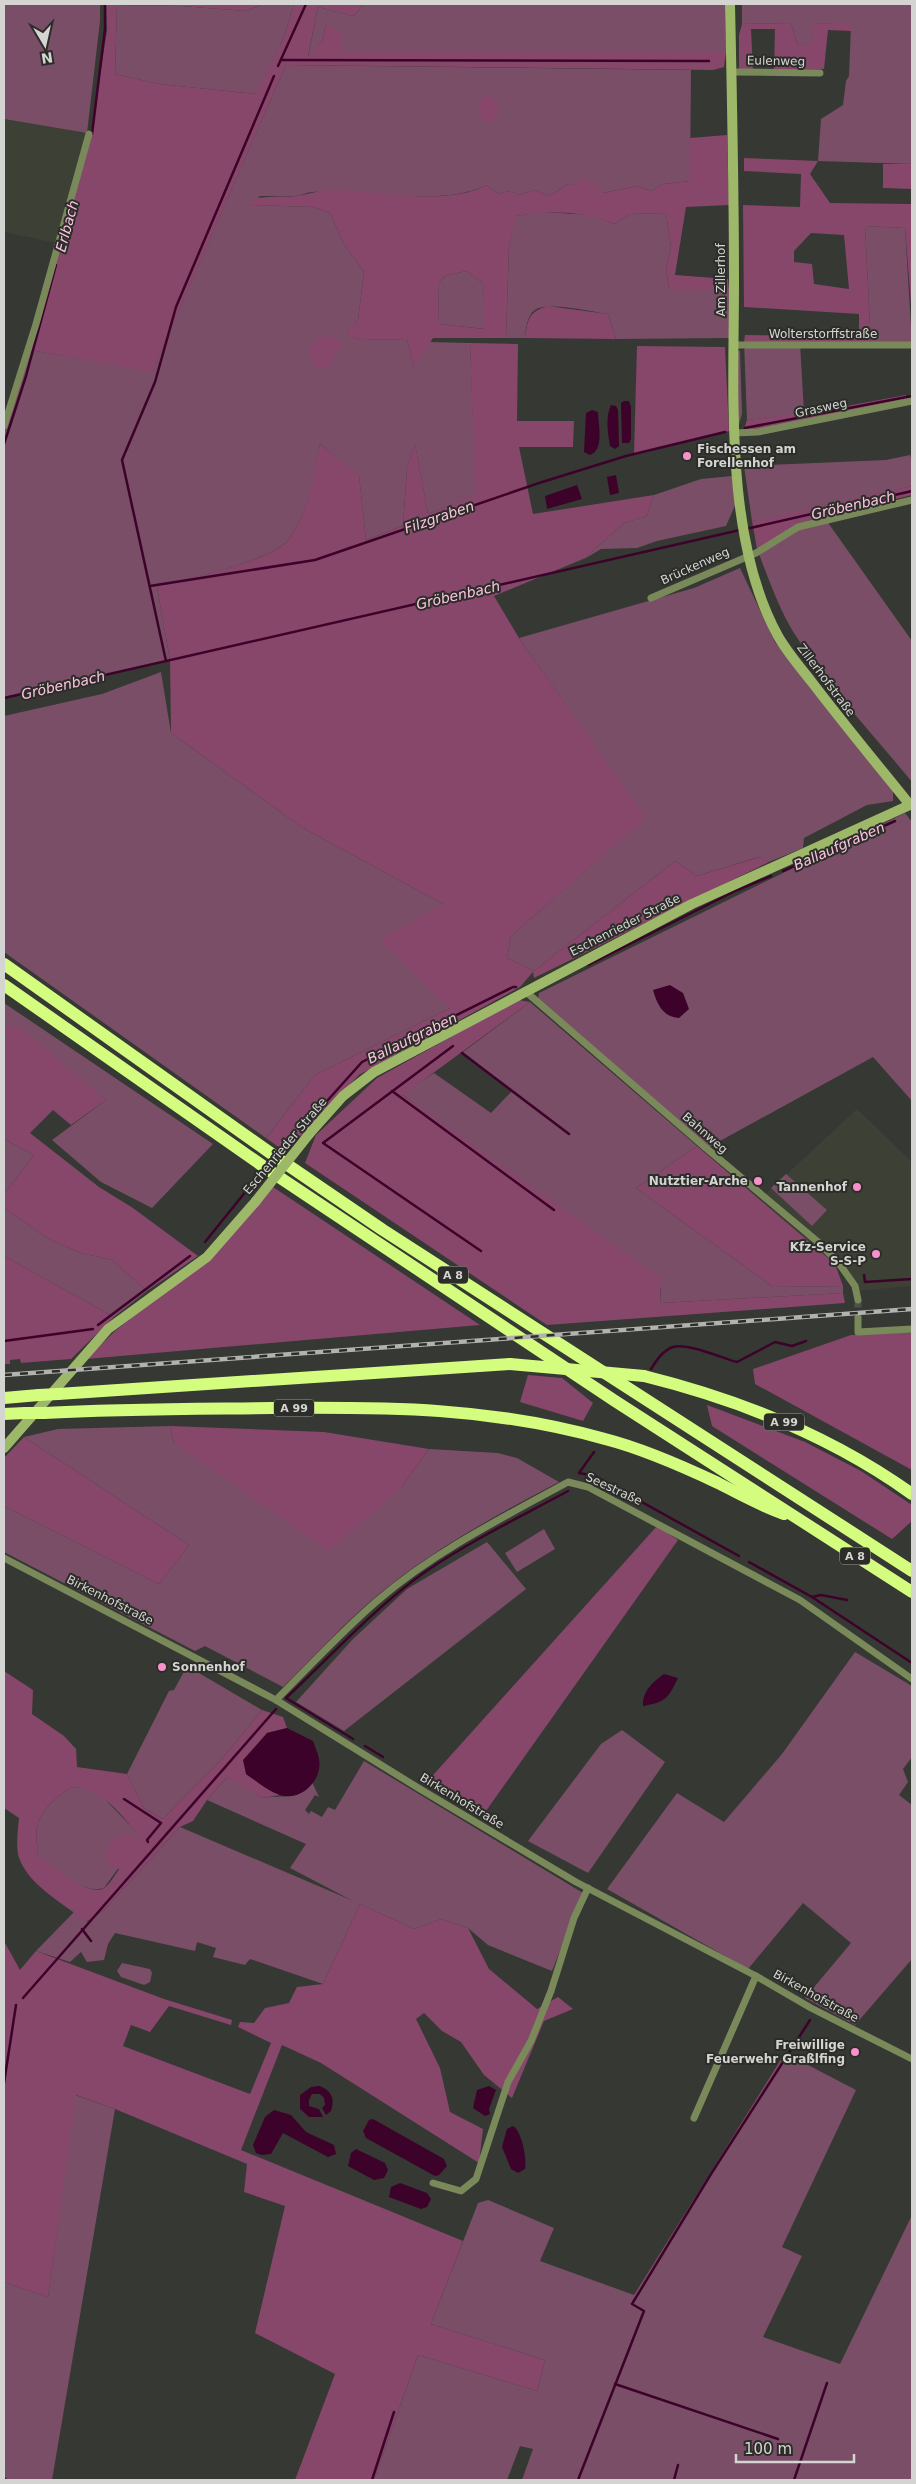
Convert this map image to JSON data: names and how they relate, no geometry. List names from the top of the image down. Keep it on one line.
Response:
{"streets":{"highway":["A 8","A 99"],"street":["Eulenweg","Am Zillerhof","Wolterstorffstraße","Grasweg","Brückenweg","Zillerhofstraße","Eschenrieder Straße","Bahnweg","Seestraße","Birkenhofstraße"]},"crossings":[["Eulenweg","Am Zillerhof"],["Am Zillerhof","Wolterstorffstraße"],["Am Zillerhof","Grasweg"],["Am Zillerhof","Brückenweg"],["Am Zillerhof","Zillerhofstraße"],["Brückenweg","Zillerhofstraße"],["Zillerhofstraße","Eschenrieder Straße"],["Eschenrieder Straße","Bahnweg"],["A 8","A 99"],["Seestraße","Birkenhofstraße"]],"water":["Erlbach","Gröbenbach","Filzgraben","Ballaufgraben"],"places":["Fischessen am Forellenhof","Nutztier-Arche","Tannenhof","Kfz-Service S-S-P","Sonnenhof","Freiwillige Feuerwehr Graßlfing"],"scale_bar":"100 m","north":"bottom"}
